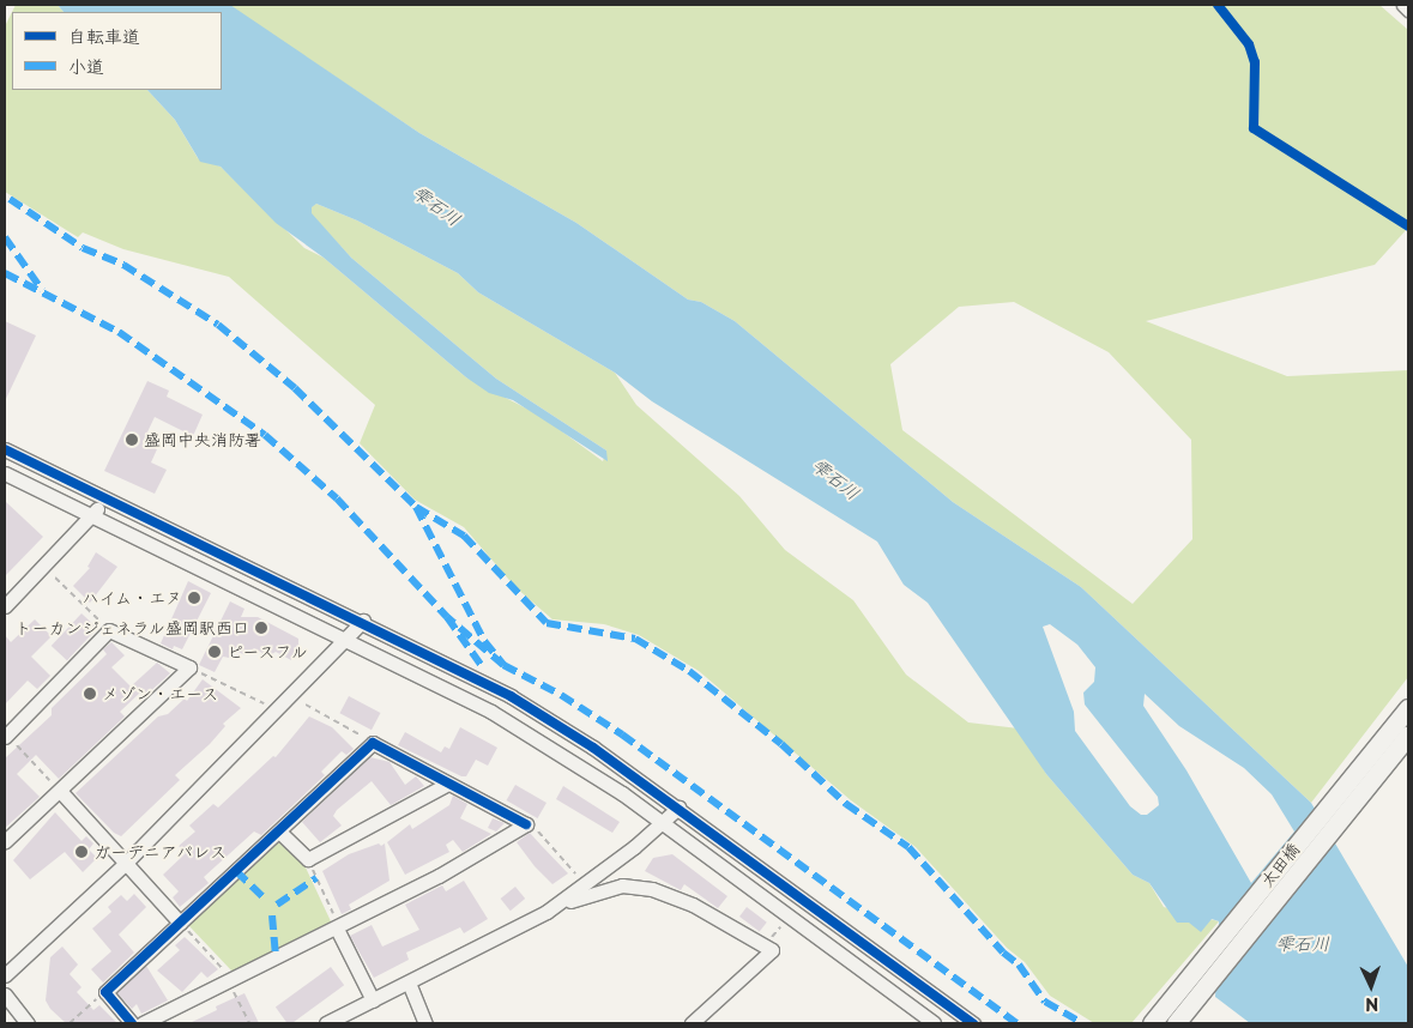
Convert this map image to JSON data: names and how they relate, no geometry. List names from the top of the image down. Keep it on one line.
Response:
{"streets":{"main road":["太田橋"]},"water":["雫石川"],"places":["盛岡中央消防署","ハイム・エヌ","トーカンジェネラル盛岡駅西口","ピースフル","メゾン・エース","ガーデニアパレス"],"legend":["自転車道","小道"],"north":"bottom"}
